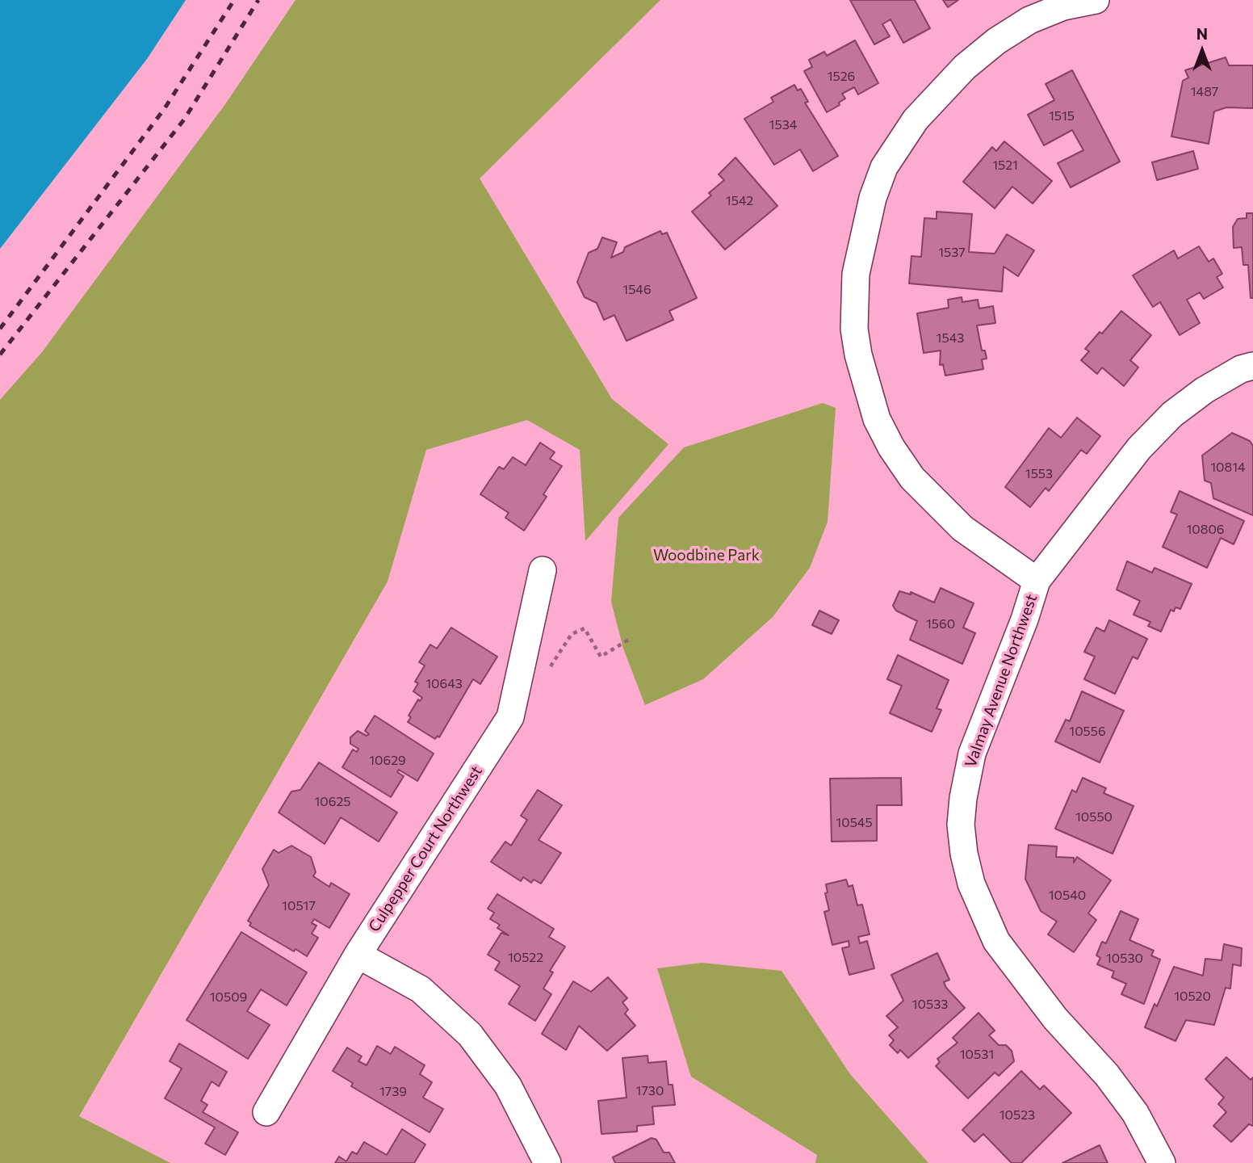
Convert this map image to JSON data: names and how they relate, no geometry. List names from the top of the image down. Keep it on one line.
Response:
{"streets":{"street":["Valmay Avenue Northwest","Culpepper Court Northwest"]},"parks":["Woodbine Park"],"house_numbers":["1526","1487","1515","1534","1521","1542","1537","1546","1543","10814","1553","10806","1560","10643","10556","10629","10625","10550","10545","10540","10517","10522","10530","10520","10509","10533","10531","1730","1739","10523"],"north":"top"}
